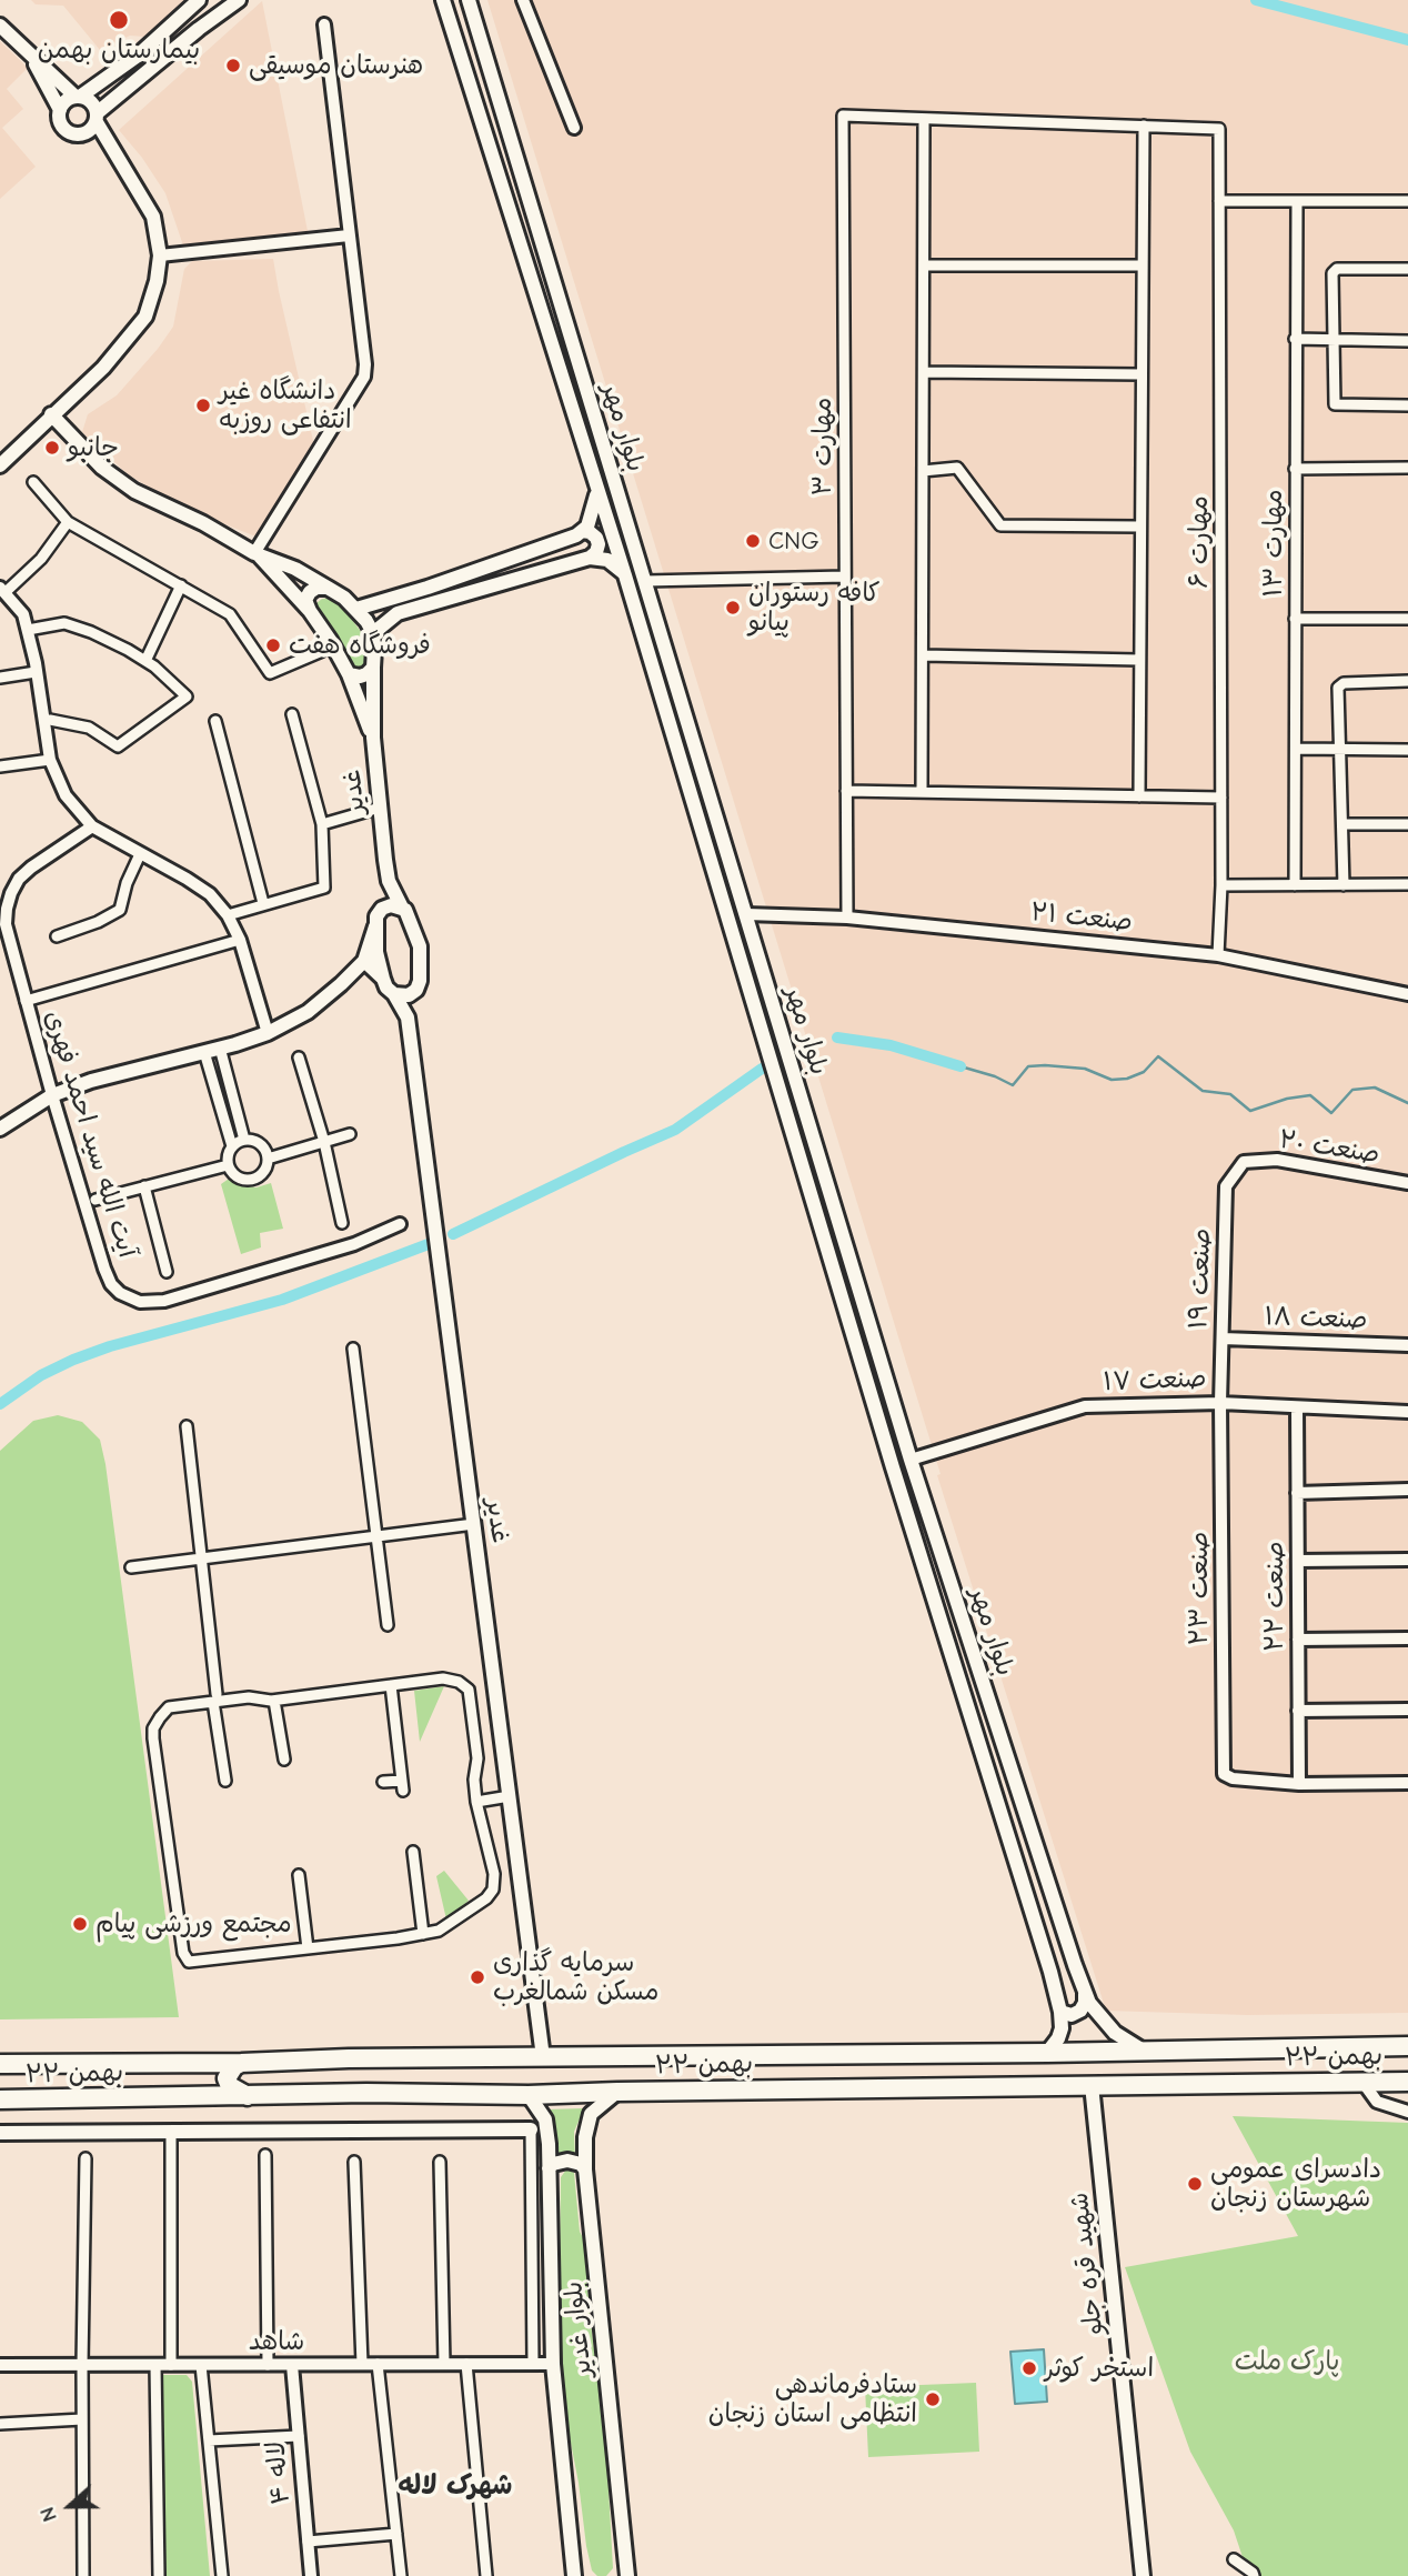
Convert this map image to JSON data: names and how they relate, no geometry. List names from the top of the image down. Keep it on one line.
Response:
{"streets":{"highway":["۲۲ بهمن"],"main road":["بلوار مهر","غدیر","شهید قره جلو","بلوار غدیر"],"street":["مهارت ۳","مهارت ۶","مهارت ۱۳","صنعت ۲۱","آیت الله سید احمد فهری","صنعت ۲۰","صنعت ۱۹","صنعت ۱۸","صنعت ۱۷","صنعت ۲۳","صنعت ۲۲","شاهد","لاله ۴"]},"crossings":[["بلوار مهر","صنعت ۲۱"],["بلوار مهر","صنعت ۱۷"],["بلوار مهر","۲۲ بهمن"],["مهارت ۳","صنعت ۲۱"],["مهارت ۶","صنعت ۲۱"],["غدیر","۲۲ بهمن"],["صنعت ۲۰","صنعت ۱۹"],["صنعت ۱۹","صنعت ۱۸"],["صنعت ۱۹","صنعت ۱۷"],["صنعت ۱۹","صنعت ۲۳"],["صنعت ۱۷","صنعت ۲۳"],["صنعت ۱۷","صنعت ۲۲"],["صنعت ۲۳","صنعت ۲۲"],["۲۲ بهمن","شهید قره جلو"],["۲۲ بهمن","بلوار غدیر"],["بلوار غدیر","شاهد"],["شاهد","لاله ۴"]],"districts":["شهرک لاله"],"parks":["پارک ملت"],"places":["بیمارستان بهمن","هنرستان موسیقی","دانشگاه غیر انتفاعی روزبه","جانبو","CNG","كافه رستوران پيانو","فروشگاه هفت","مجتمع ورزشی پیام","سرمایه گذاری مسکن شمالغرب","دادسرای عمومی شهرستان زنجان","استخر کوثر","ستادفرماندهی انتظامی استان زنجان"],"north":"left"}
